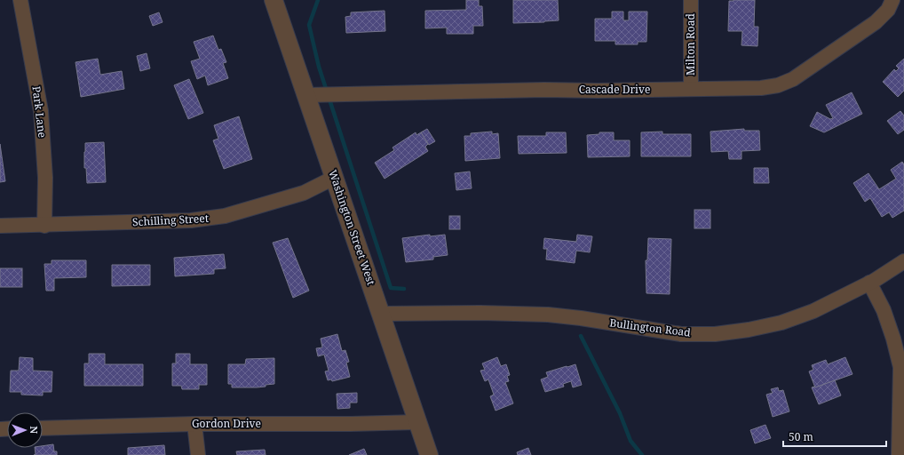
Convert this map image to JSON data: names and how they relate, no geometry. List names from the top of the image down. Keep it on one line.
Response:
{"streets":{"street":["Milton Road","Cascade Drive","Park Lane","Schilling Street","Washington Street West","Bullington Road","Gordon Drive"]},"crossings":[["Milton Road","Cascade Drive"],["Cascade Drive","Washington Street West"],["Park Lane","Schilling Street"],["Schilling Street","Washington Street West"],["Washington Street West","Bullington Road"],["Washington Street West","Gordon Drive"]],"scale_bar":"50 m","north":"right"}
